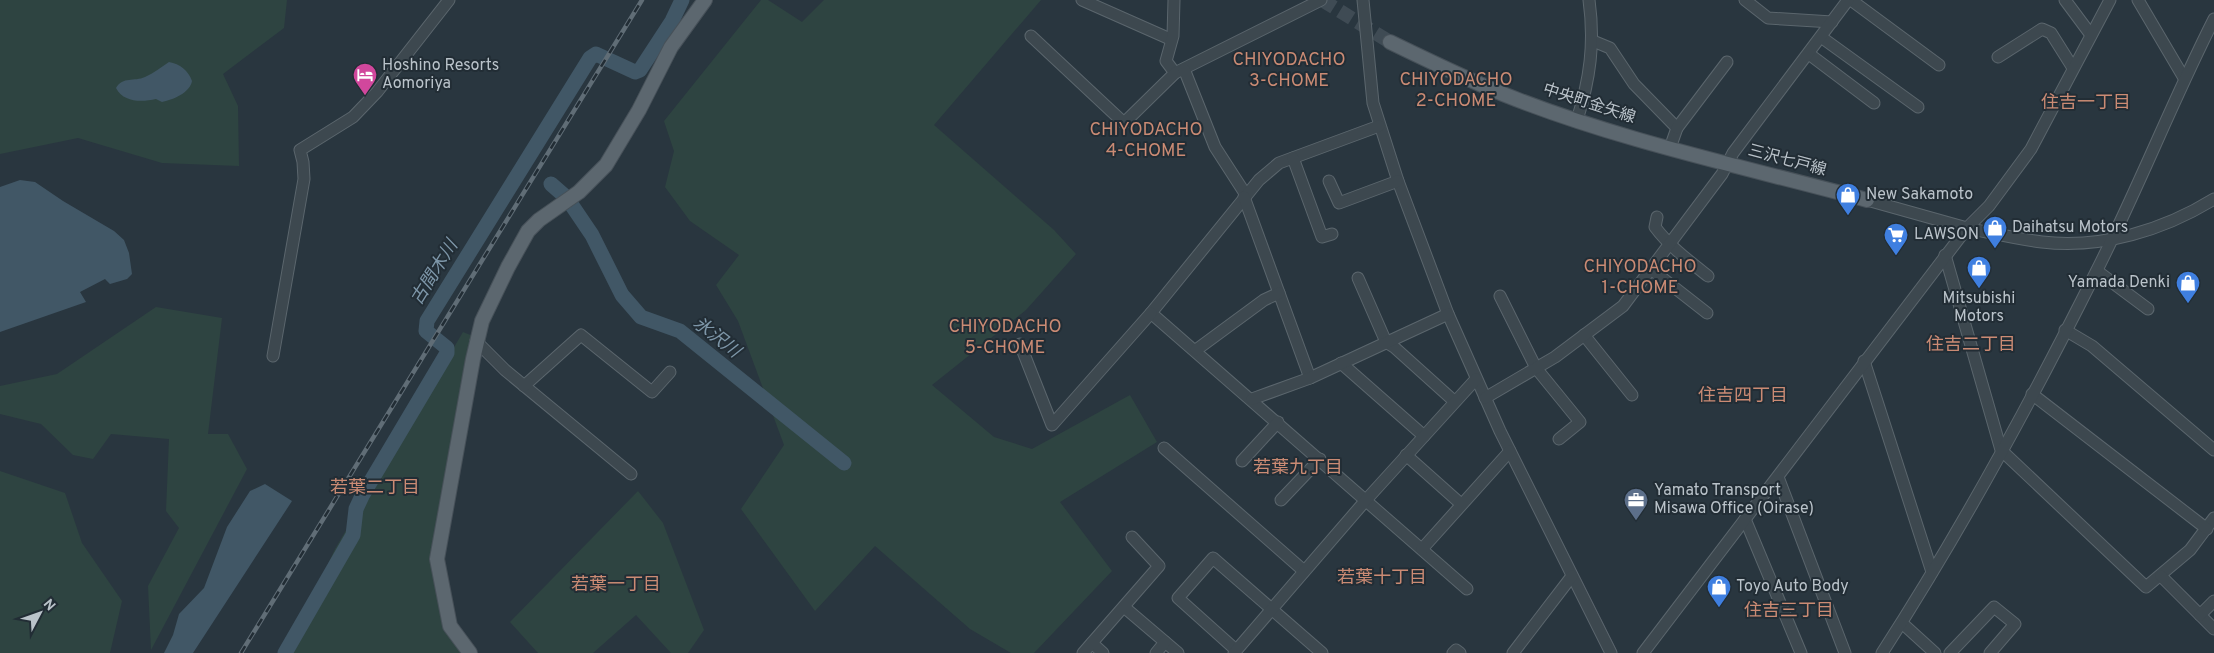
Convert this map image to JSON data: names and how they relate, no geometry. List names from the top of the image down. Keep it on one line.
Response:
{"streets":{"main road":["中央町金矢線","三沢七戸線"]},"crossings":[["中央町金矢線","三沢七戸線"]],"districts":["CHIYODACHO 3-CHOME","CHIYODACHO 2-CHOME","住吉一丁目","CHIYODACHO 4-CHOME","CHIYODACHO 1-CHOME","CHIYODACHO 5-CHOME","住吉二丁目","住吉四丁目","若葉九丁目","若葉二丁目","若葉十丁目","若葉一丁目","住吉三丁目"],"water":["古間木川","氷沢川"],"places":{"hotel":["Hoshino Resorts Aomoriya"],"shop":["New Sakamoto","Daihatsu Motors","Mitsubishi Motors","Yamada Denki","Toyo Auto Body"],"supermarket":["LAWSON"],"office":["Yamato Transport Misawa Office (Oirase)"]},"north":"top right"}
